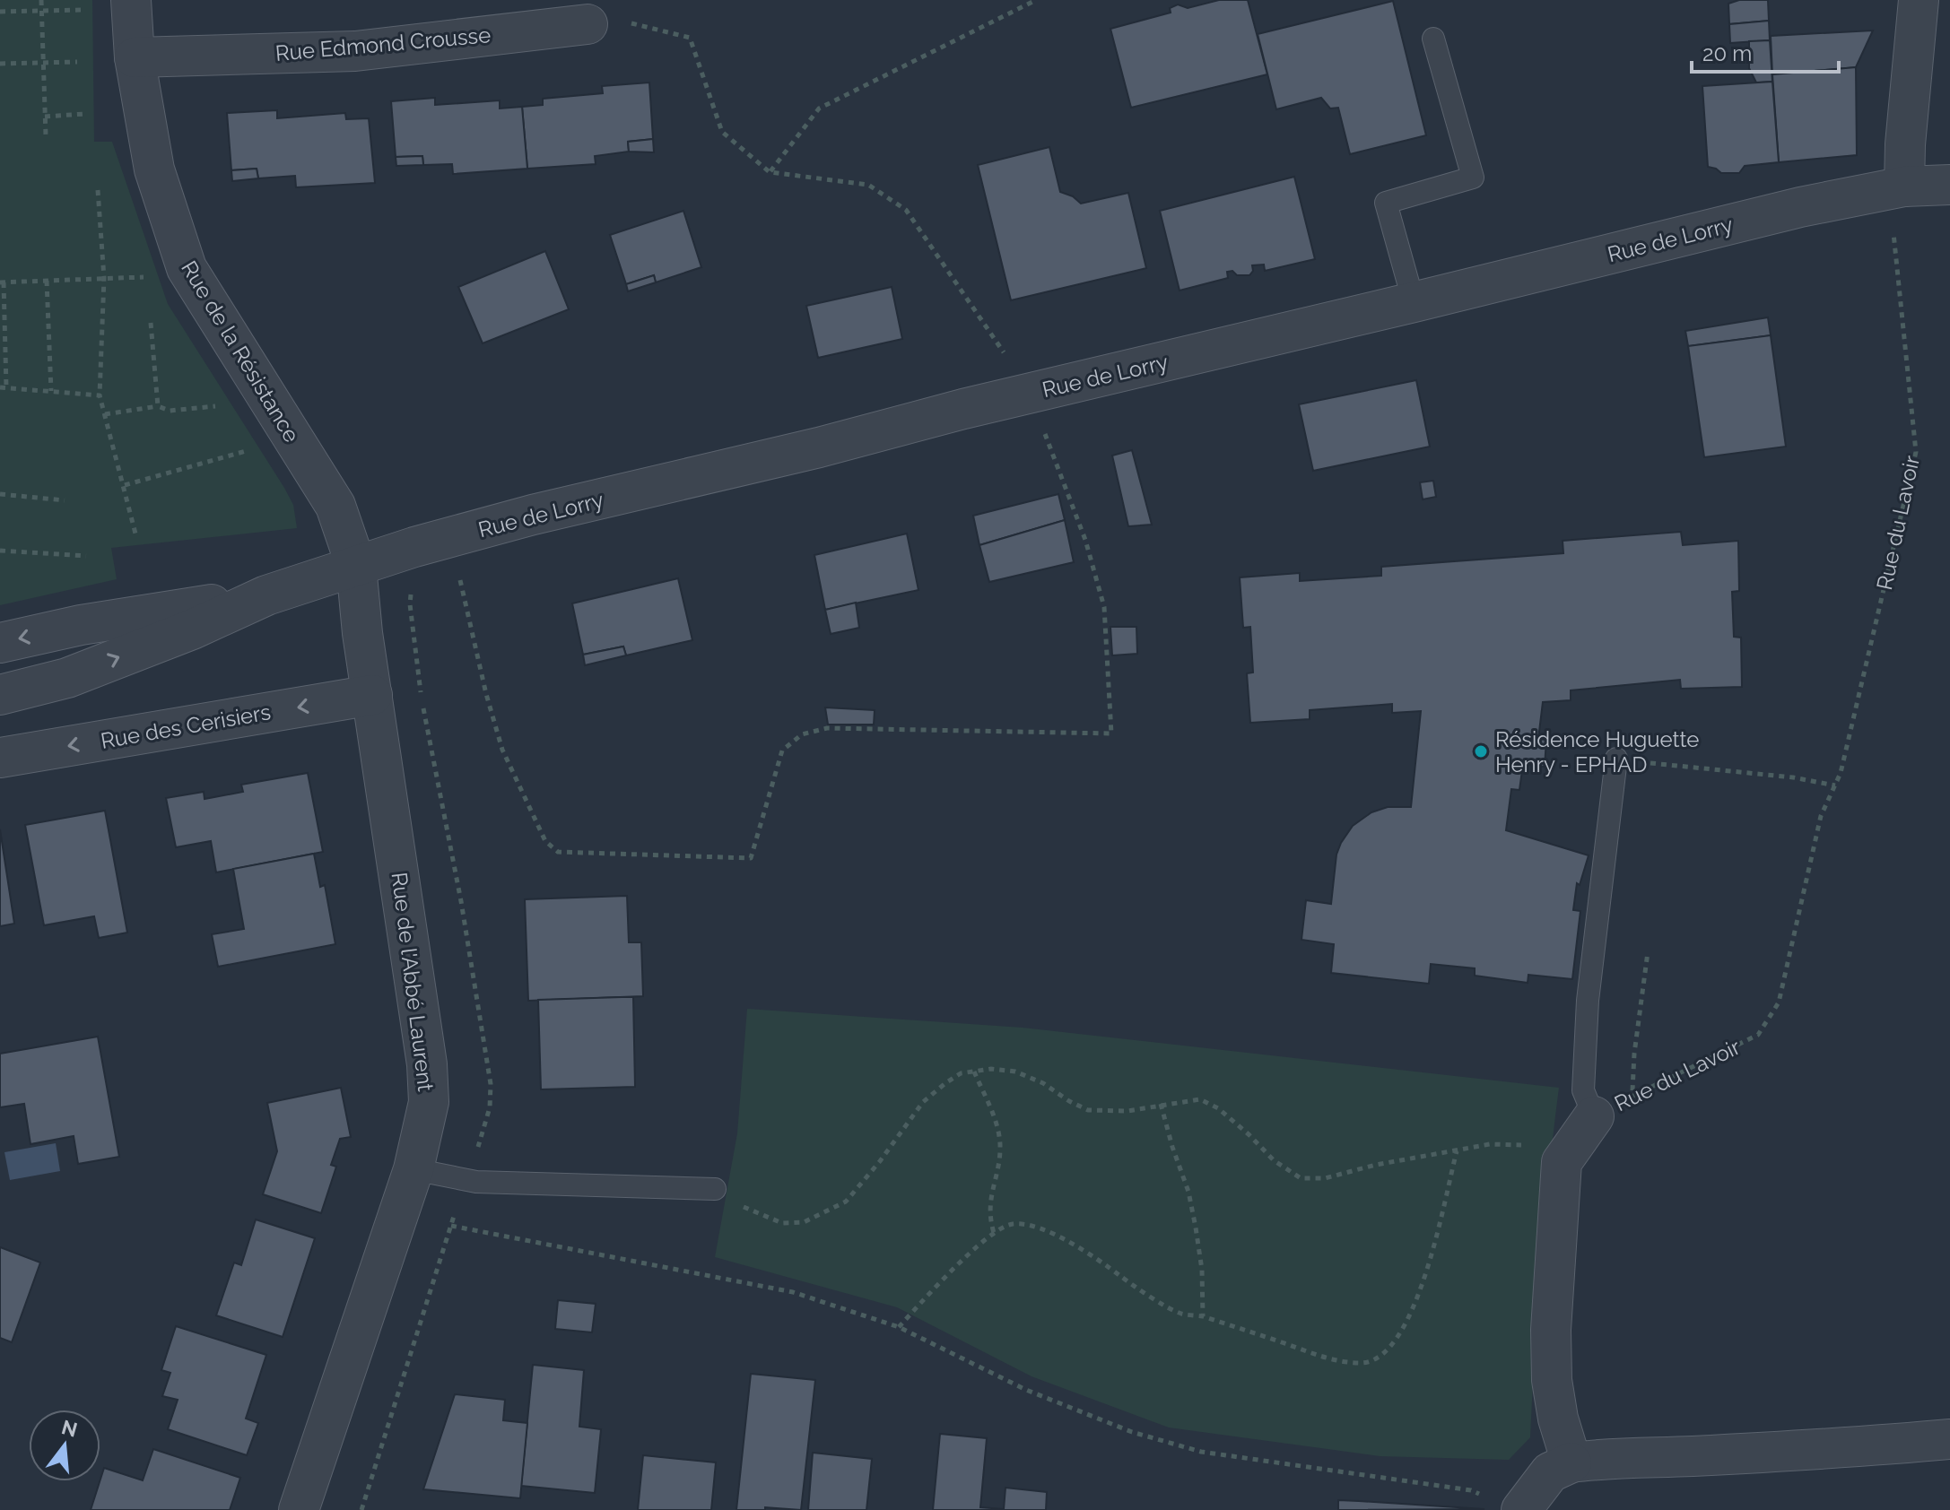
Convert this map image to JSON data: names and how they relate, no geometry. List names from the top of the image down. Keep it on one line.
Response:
{"streets":{"street":["Rue Edmond Crousse","Rue de Lorry","Rue de la Résistance","Rue du Lavoir","Rue des Cerisiers","Rue de l'Abbé Laurent"]},"crossings":[["Rue Edmond Crousse","Rue de la Résistance"],["Rue de Lorry","Rue de la Résistance"],["Rue de Lorry","Rue du Lavoir"],["Rue de Lorry","Rue de l'Abbé Laurent"],["Rue de la Résistance","Rue de l'Abbé Laurent"],["Rue des Cerisiers","Rue de l'Abbé Laurent"]],"one_way":["Rue des Cerisiers"],"places":["Résidence Huguette Henry - EPHAD"],"scale_bar":"20 m","north":"top"}
